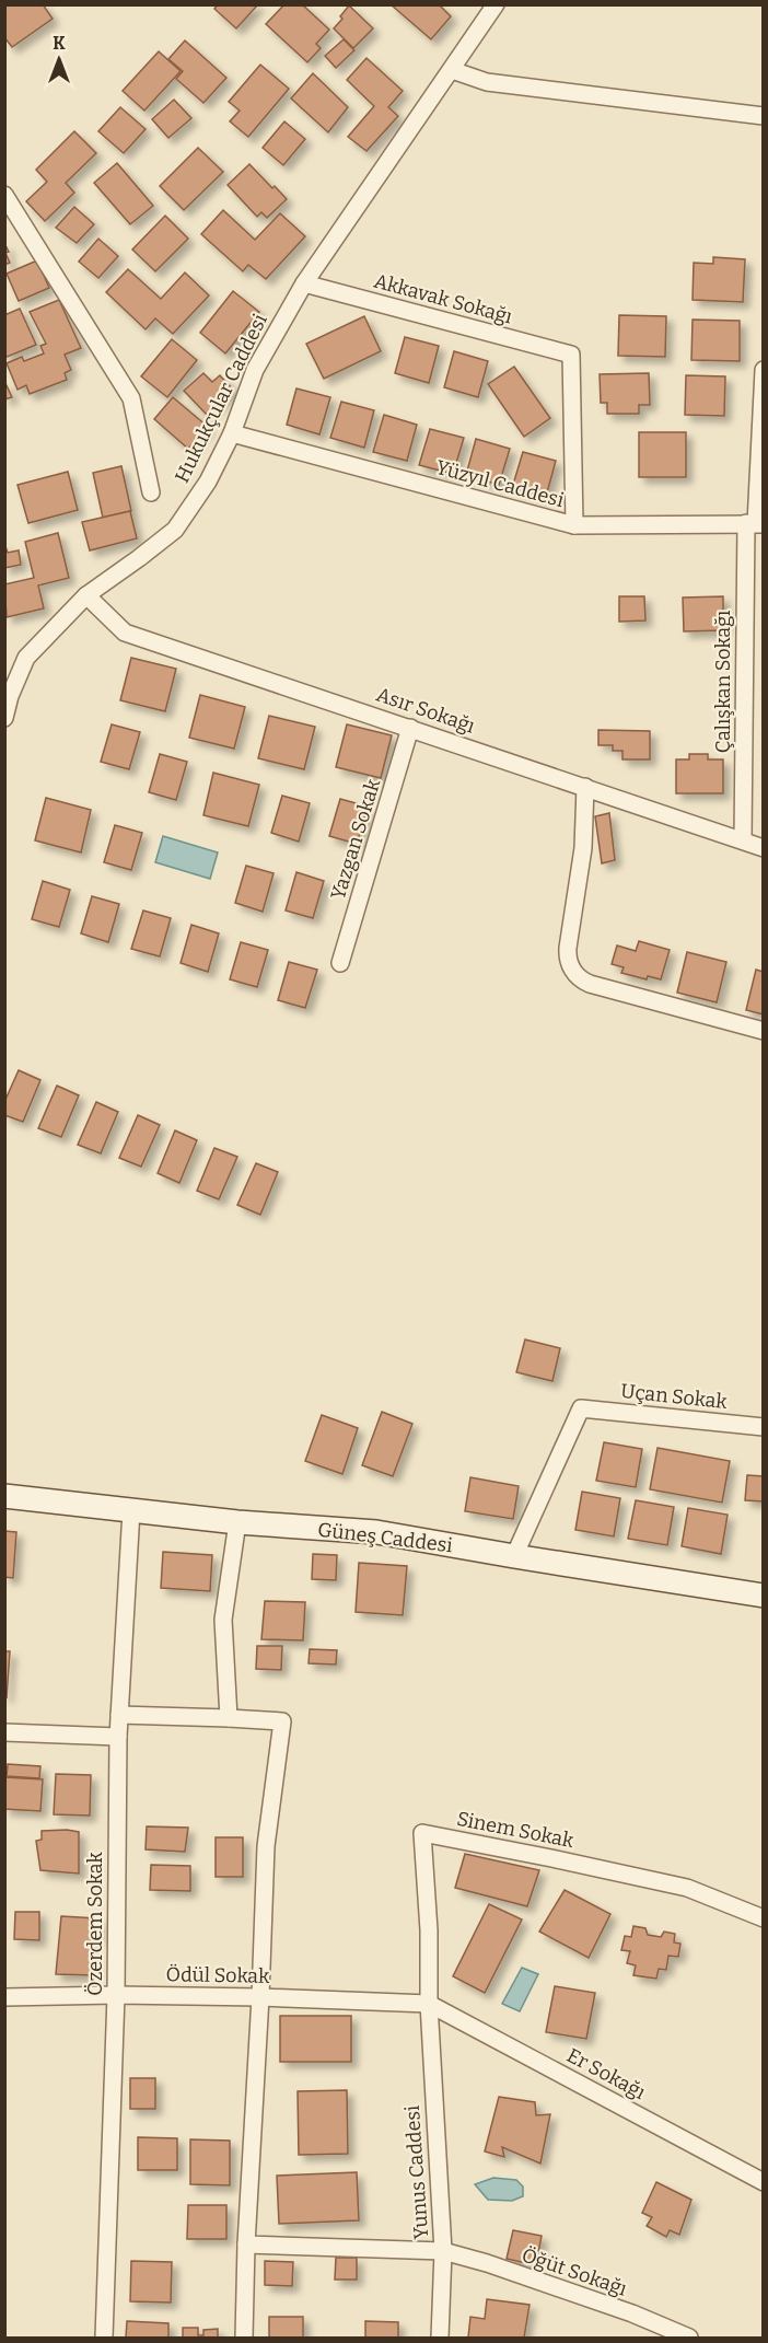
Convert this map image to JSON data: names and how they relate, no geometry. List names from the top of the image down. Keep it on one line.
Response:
{"streets":{"main road":["Güneş Caddesi"],"street":["Akkavak Sokağı","Hukukçular Caddesi","Yüzyıl Caddesi","Çalışkan Sokağı","Asır Sokağı","Yazgan Sokak","Uçan Sokak","Sinem Sokak","Özerdem Sokak","Ödül Sokak","Er Sokağı","Yunus Caddesi","Öğüt Sokağı"]},"crossings":[["Akkavak Sokağı","Hukukçular Caddesi"],["Akkavak Sokağı","Yüzyıl Caddesi"],["Hukukçular Caddesi","Yüzyıl Caddesi"],["Hukukçular Caddesi","Asır Sokağı"],["Yüzyıl Caddesi","Çalışkan Sokağı"],["Çalışkan Sokağı","Asır Sokağı"],["Asır Sokağı","Yazgan Sokak"],["Uçan Sokak","Güneş Caddesi"],["Güneş Caddesi","Özerdem Sokak"],["Sinem Sokak","Ödül Sokak"],["Sinem Sokak","Er Sokağı"],["Sinem Sokak","Yunus Caddesi"],["Özerdem Sokak","Ödül Sokak"],["Ödül Sokak","Er Sokağı"],["Ödül Sokak","Yunus Caddesi"],["Er Sokağı","Yunus Caddesi"],["Yunus Caddesi","Öğüt Sokağı"]],"north":"top"}
